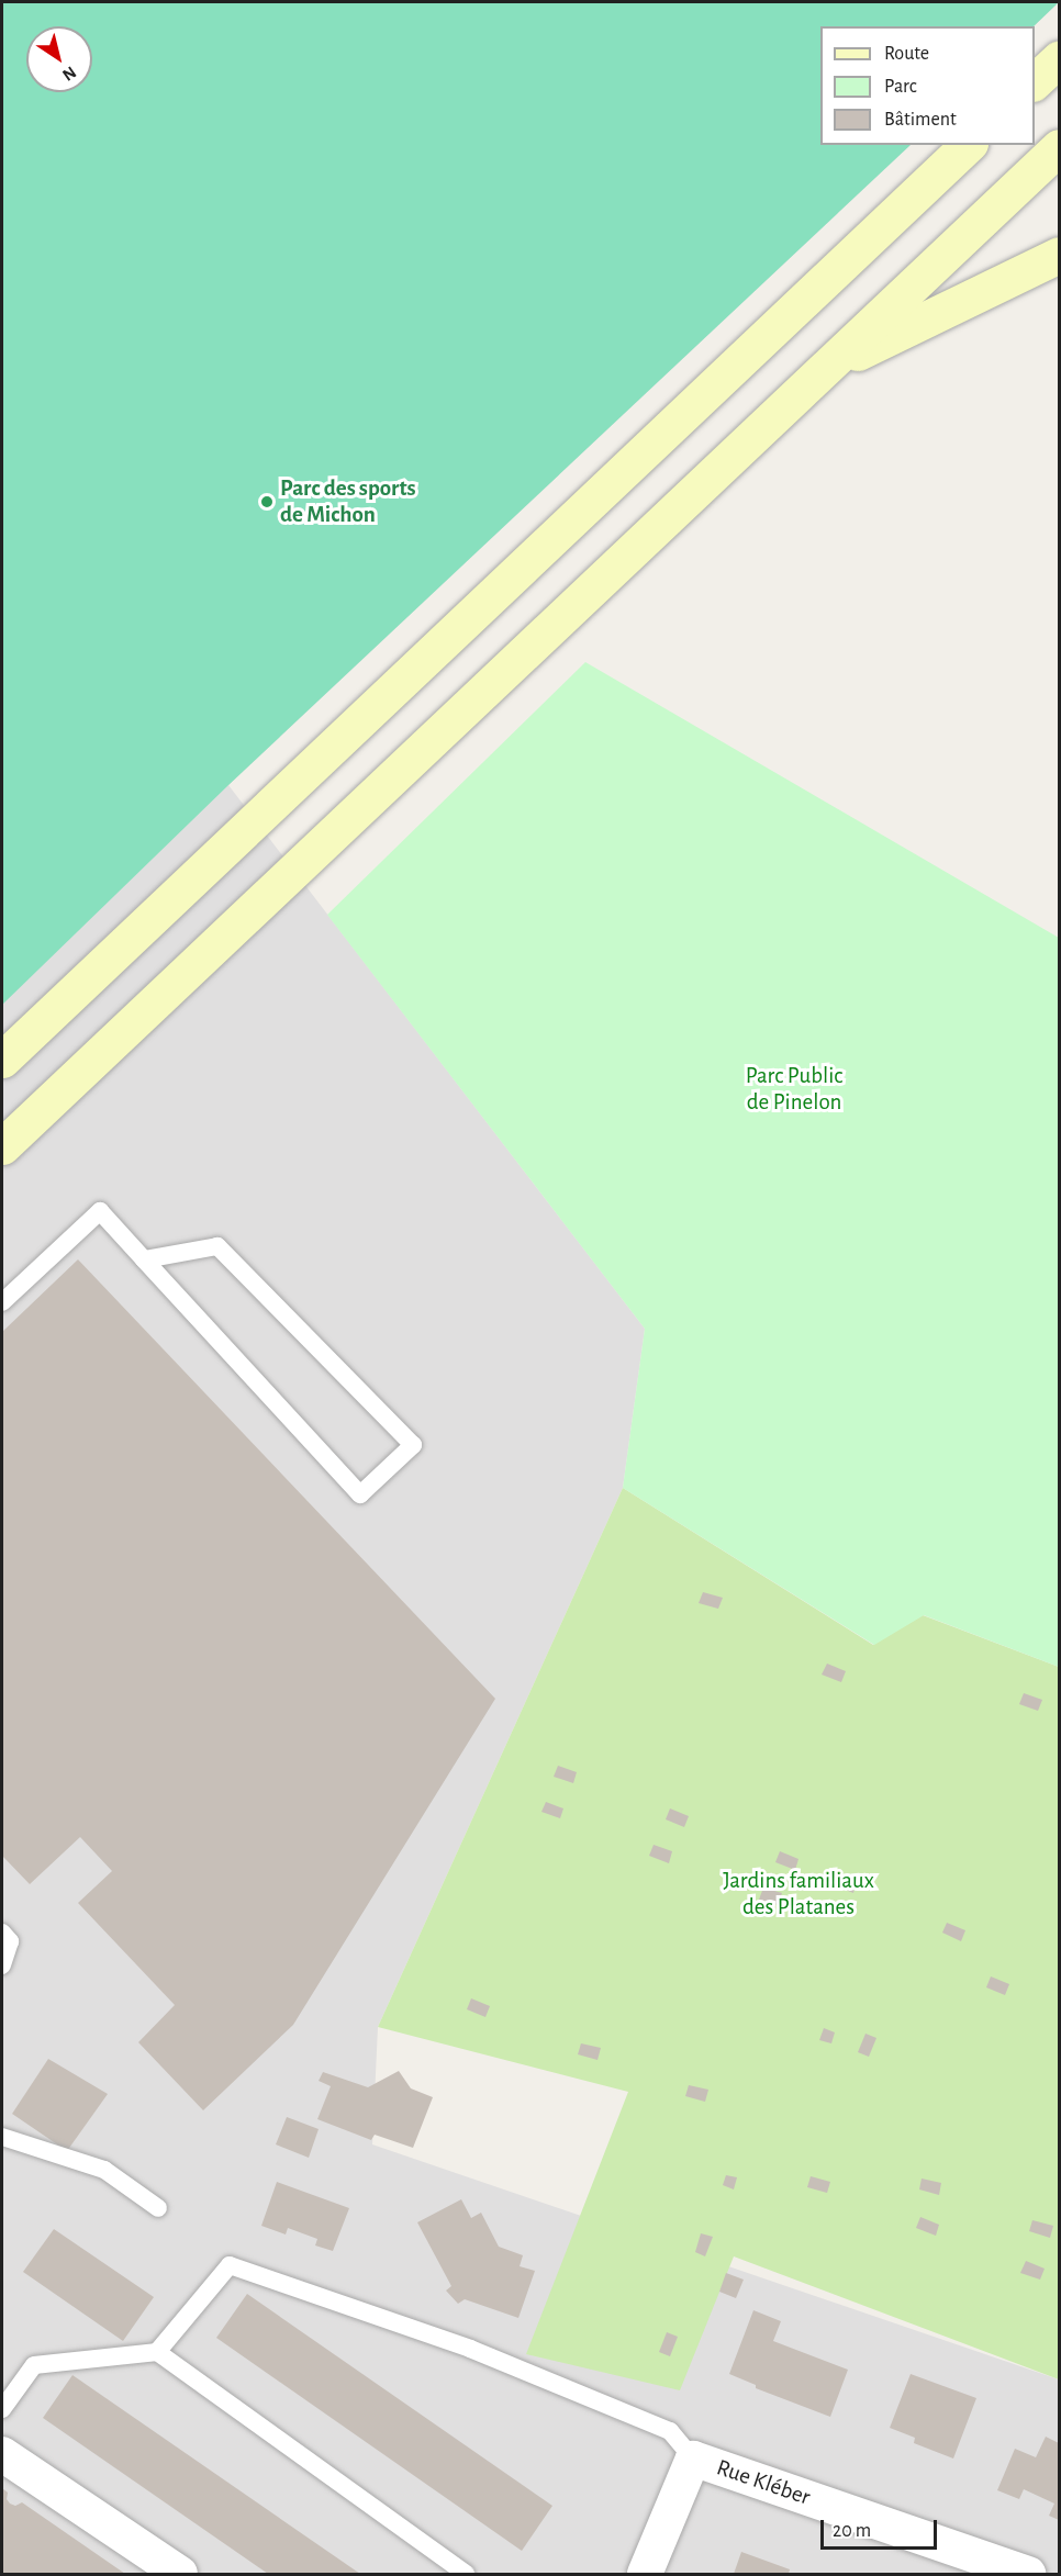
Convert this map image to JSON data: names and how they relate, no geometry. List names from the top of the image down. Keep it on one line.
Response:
{"streets":{"street":["Rue Kléber"]},"parks":["Parc Public de Pinelon","Jardins familiaux des Platanes"],"places":["Parc des sports de Michon"],"legend":["Route","Parc","Bâtiment"],"scale_bar":"20 m","north":"bottom right"}
